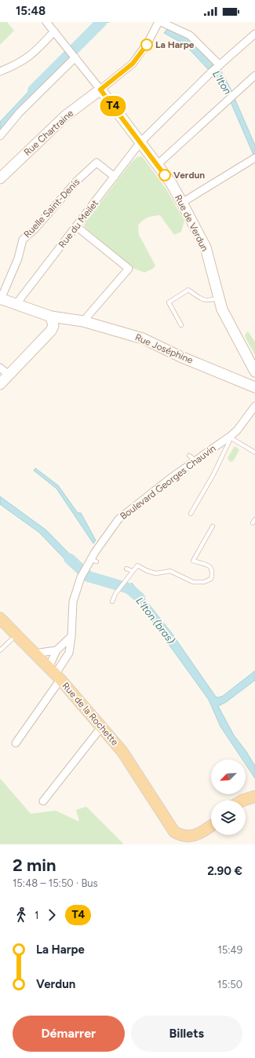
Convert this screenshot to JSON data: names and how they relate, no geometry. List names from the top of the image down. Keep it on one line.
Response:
{"streets":{"main road":["Rue Chartraine","Rue de Verdun","Rue Joséphine","Rue de la Rochette"],"street":["Ruelle Saint-Denis","Rue du Meilet","Boulevard Georges Chauvin"]},"crossings":[["Rue Chartraine","Rue de Verdun"],["Ruelle Saint-Denis","Rue du Meilet"],["Ruelle Saint-Denis","Rue Joséphine"],["Rue de Verdun","Rue du Meilet"],["Rue du Meilet","Rue Joséphine"],["Boulevard Georges Chauvin","Rue de la Rochette"]],"water":["L'Iton","L'Iton (bras)"],"places":["La Harpe","Verdun"],"lines":["bus line T4"],"north":"bottom left","page":{"status":"15:48","on_map":"T4","heading":["2 min","15:48 – 15:50 · Bus","2.90 €"],"legs":["1","T4"],"list":[{"name":"La Harpe","value":"15:49"},{"name":"Verdun","value":"15:50"}],"buttons":["Démarrer","Billets"]}}
